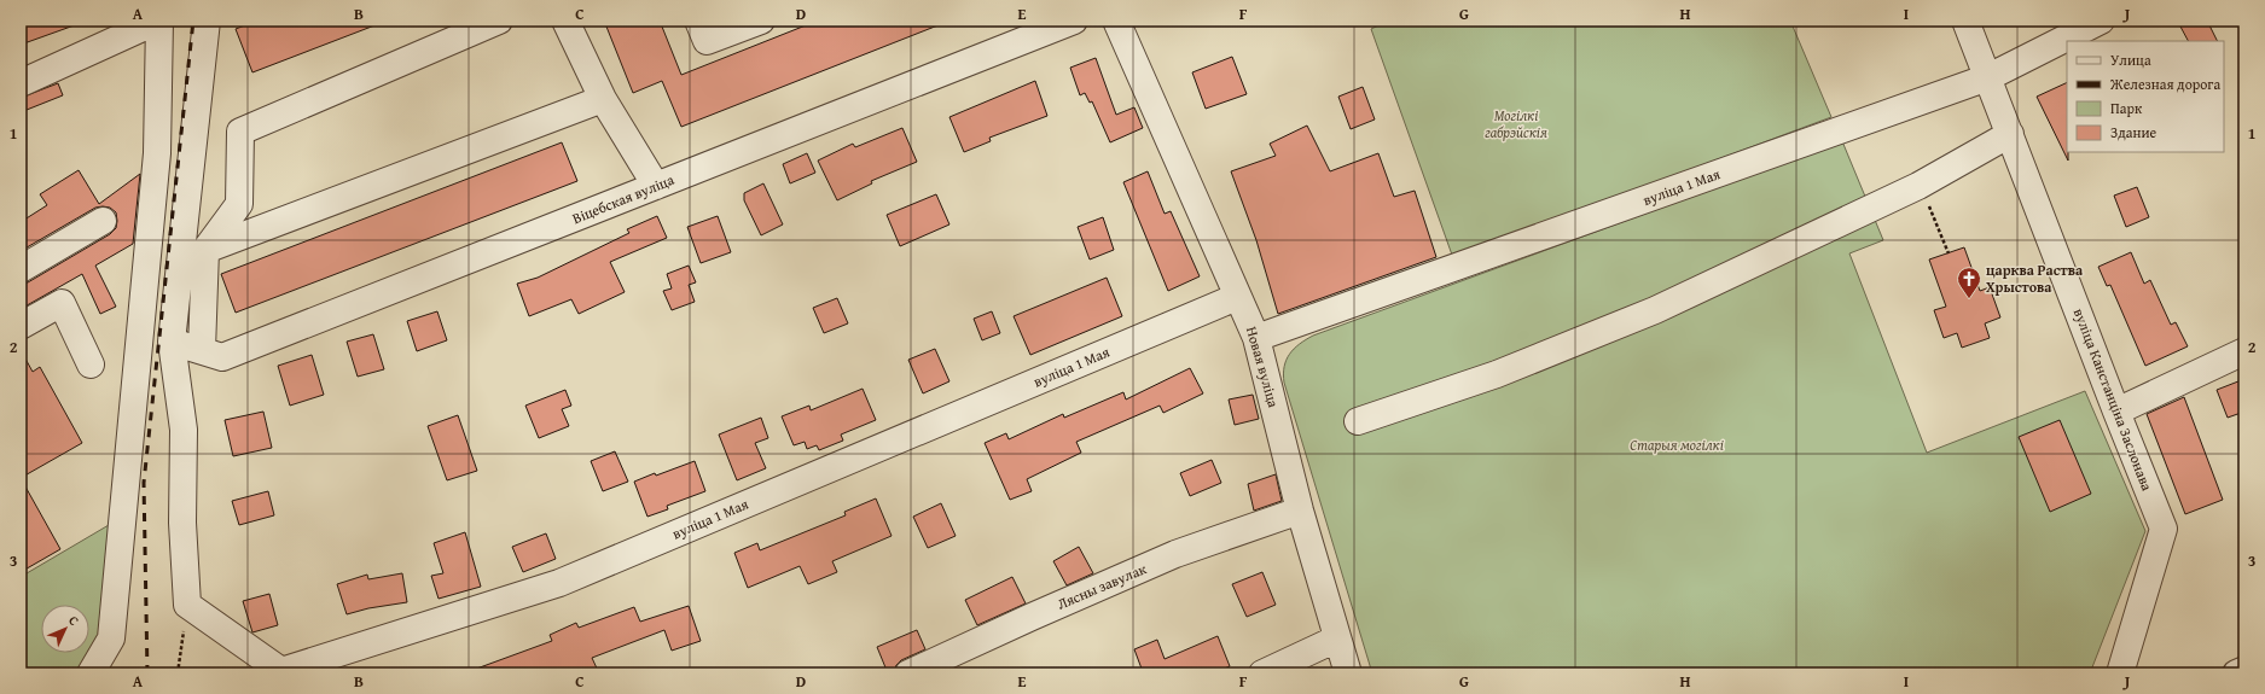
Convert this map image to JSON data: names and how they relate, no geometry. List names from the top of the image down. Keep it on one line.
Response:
{"streets":{"street":["вуліца 1 Мая","Віцебская вуліца","Новая вуліца","вуліца Канстанціна Заслонава","Лясны завулак"]},"crossings":[["вуліца 1 Мая","Новая вуліца"],["вуліца 1 Мая","вуліца Канстанціна Заслонава"],["Новая вуліца","Лясны завулак"]],"parks":["Могілкі габрэйскія","Старыя могілкі"],"places":{"church":["царква Раства Хрыстова"]},"legend":["Улица","Железная дорога","Парк","Здание"],"north":"top right","grid":{"columns":["A","B","C","D","E","F","G","H","I","J"],"rows":["1","2","3"]}}
